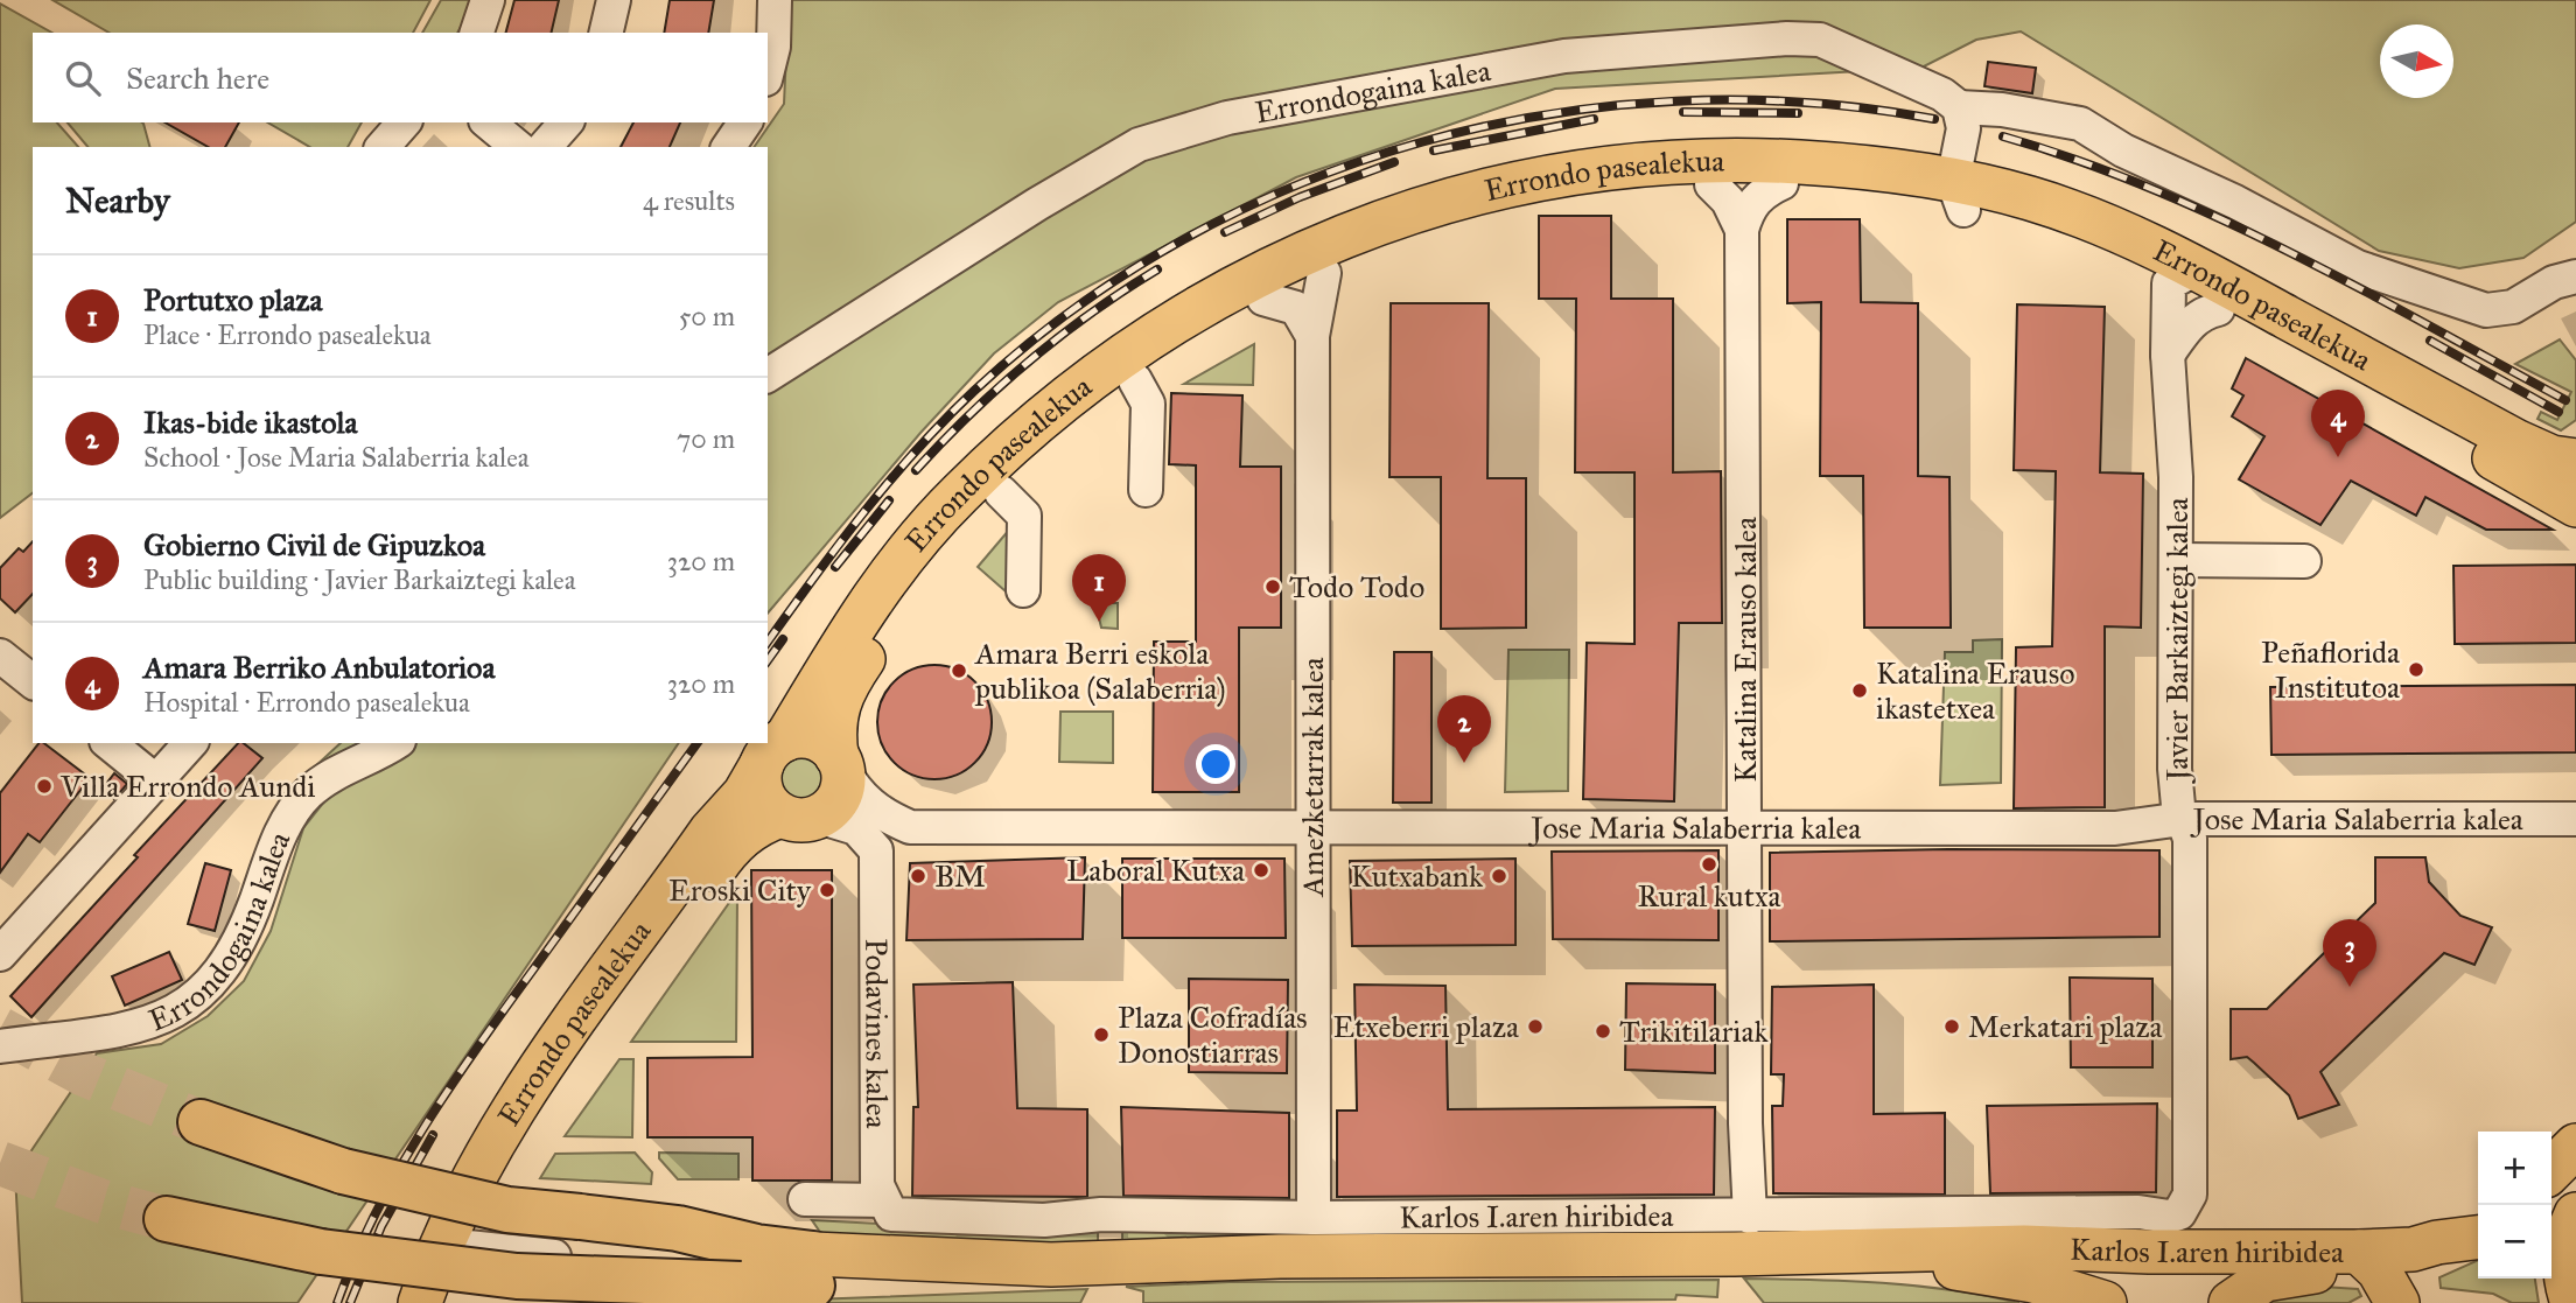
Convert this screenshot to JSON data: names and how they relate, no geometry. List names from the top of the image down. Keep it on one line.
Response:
{"streets":{"main road":["Errondo pasealekua","Karlos I.aren hiribidea"],"street":["Errondogaina kalea","Javier Barkaiztegi kalea","Katalina Erauso kalea","Amezketarrak kalea","Jose Maria Salaberria kalea","Podavines kalea"]},"crossings":[["Errondo pasealekua","Javier Barkaiztegi kalea"],["Errondo pasealekua","Katalina Erauso kalea"],["Errondo pasealekua","Amezketarrak kalea"],["Errondo pasealekua","Jose Maria Salaberria kalea"],["Javier Barkaiztegi kalea","Jose Maria Salaberria kalea"],["Javier Barkaiztegi kalea","Karlos I.aren hiribidea"],["Katalina Erauso kalea","Jose Maria Salaberria kalea"],["Katalina Erauso kalea","Karlos I.aren hiribidea"],["Amezketarrak kalea","Jose Maria Salaberria kalea"],["Amezketarrak kalea","Karlos I.aren hiribidea"],["Podavines kalea","Karlos I.aren hiribidea"]],"places":["Todo Todo","Peñaflorida Institutoa","Amara Berri eskola publikoa (Salaberria)","Katalina Erauso ikastetxea","Villa Errondo Aundi","Rural kutxa","Laboral Kutxa","BM","Kutxabank","Eroski City","Etxeberri plaza","Merkatari plaza","Trikitilariak","Plaza Cofradías Donostiarras"],"north":"right","page":{"search":"Search here","heading":["Nearby","4 results"],"list":[{"mark":"1","name":"Portutxo plaza","note":"Place · Errondo pasealekua","value":"50 m"},{"mark":"2","name":"Ikas-bide ikastola","note":"School · Jose Maria Salaberria kalea","value":"70 m"},{"mark":"3","name":"Gobierno Civil de Gipuzkoa","note":"Public building · Javier Barkaiztegi kalea","value":"320 m"},{"mark":"4","name":"Amara Berriko Anbulatorioa","note":"Hospital · Errondo pasealekua","value":"320 m"}],"pins":["4","1","2","3"],"map_buttons":["+","−"]}}
